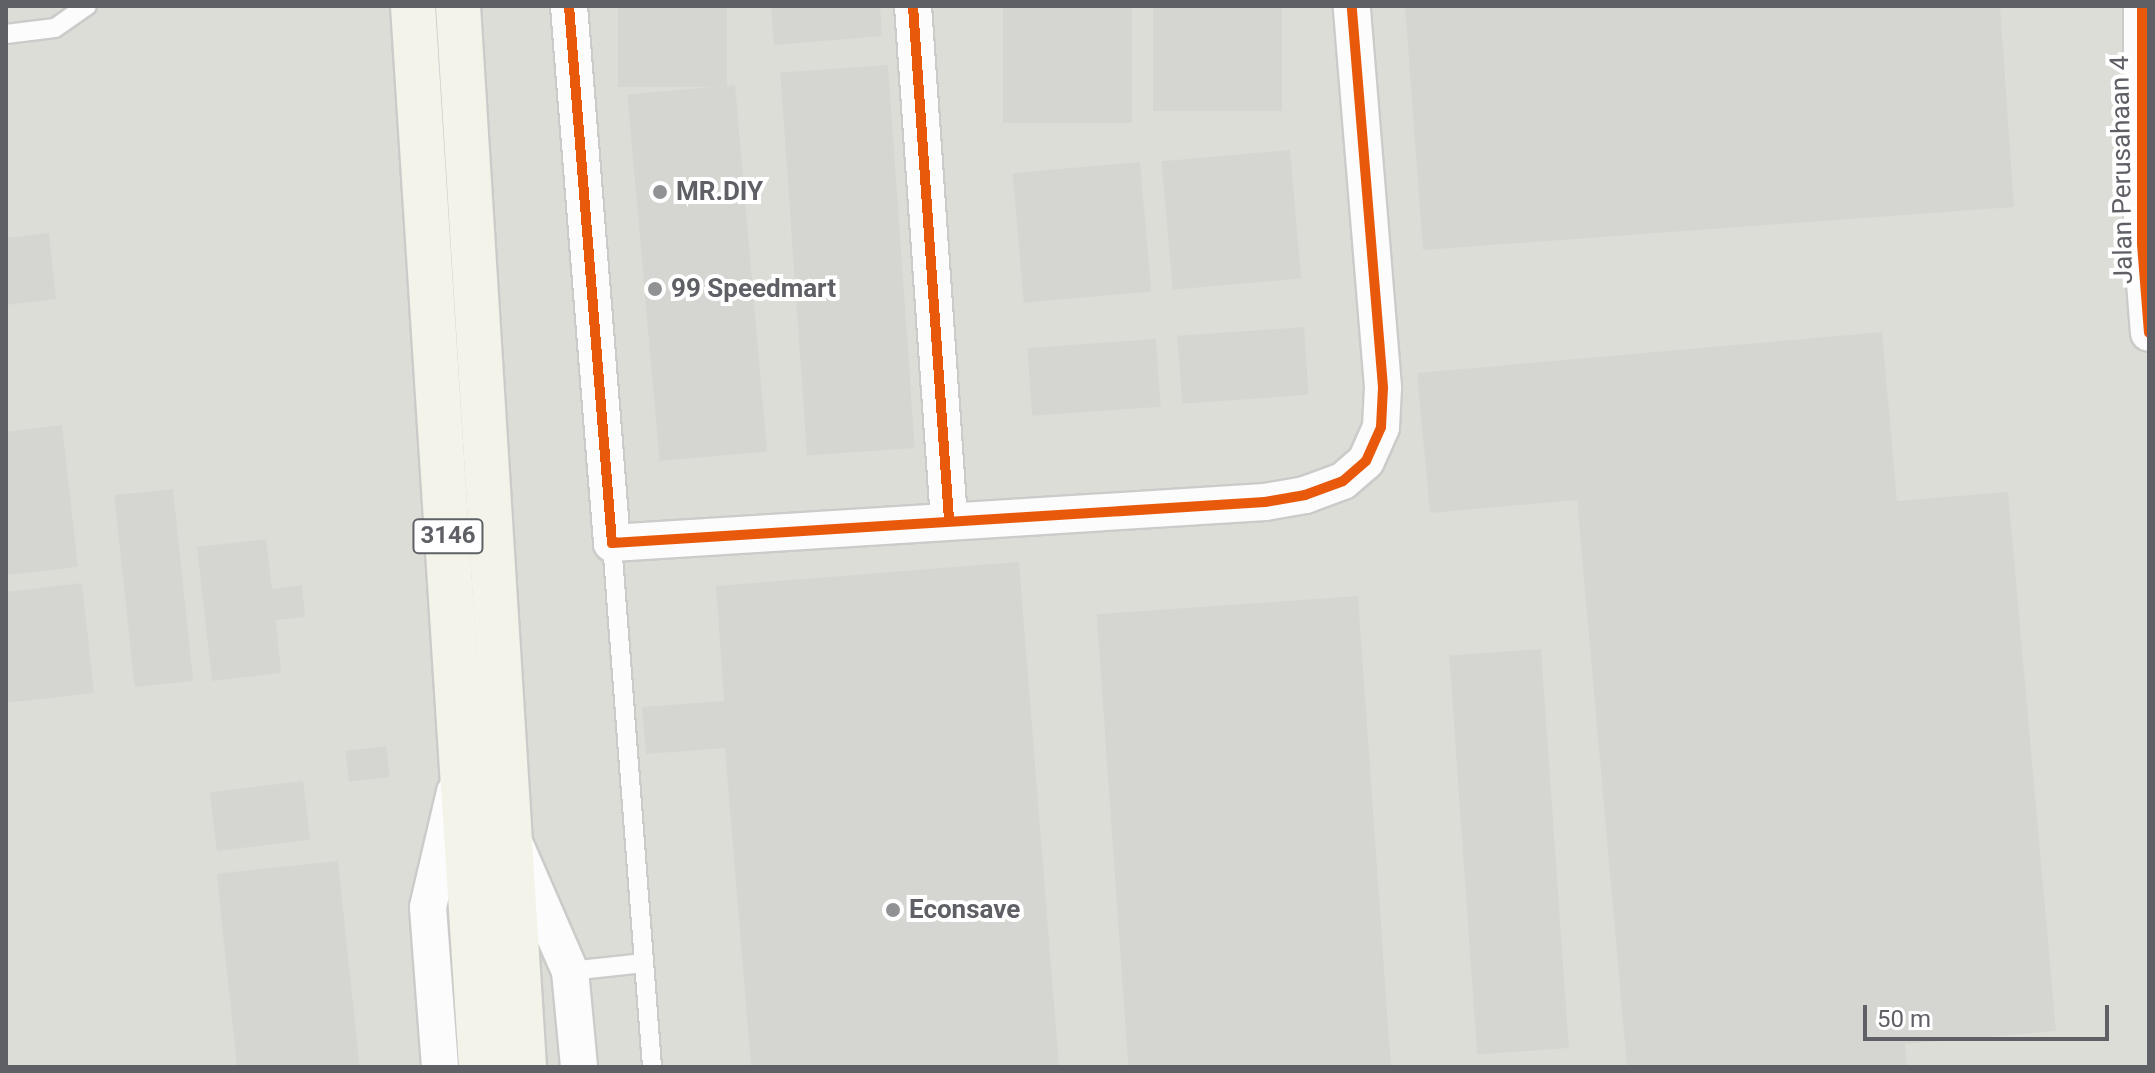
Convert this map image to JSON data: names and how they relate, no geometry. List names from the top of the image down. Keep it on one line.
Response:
{"streets":{"main road":["3146"],"street":["Jalan Perusahaan 4"]},"places":["MR.DIY","99 Speedmart","Econsave"],"scale_bar":"50 m"}
